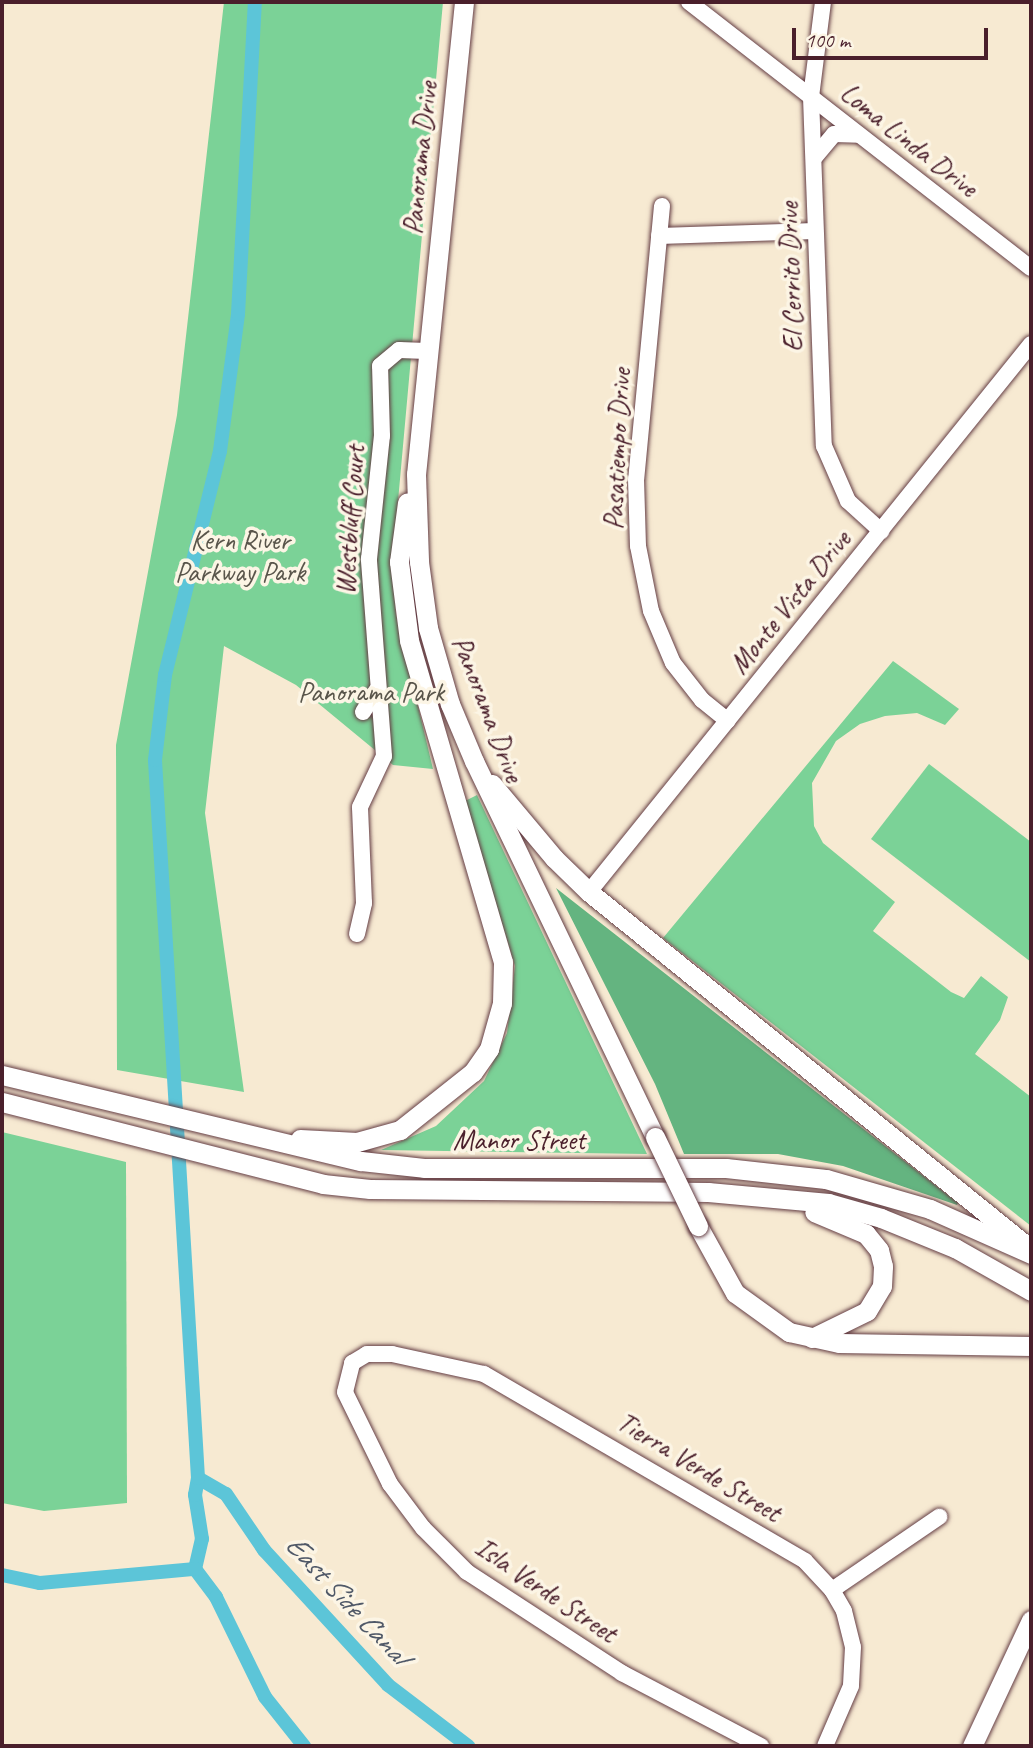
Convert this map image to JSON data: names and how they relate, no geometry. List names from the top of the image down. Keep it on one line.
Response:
{"streets":{"main road":["Panorama Drive","Manor Street"],"street":["Loma Linda Drive","El Cerrito Drive","Pasatiempo Drive","Westbluff Court","Monte Vista Drive","Tierra Verde Street","Isla Verde Street"]},"crossings":[["Loma Linda Drive","El Cerrito Drive"],["Panorama Drive","Westbluff Court"],["El Cerrito Drive","Monte Vista Drive"],["Pasatiempo Drive","Monte Vista Drive"],["Tierra Verde Street","Isla Verde Street"]],"water":["East Side Canal"],"parks":["Kern River Parkway Park","Panorama Park"],"scale_bar":"100 m"}
